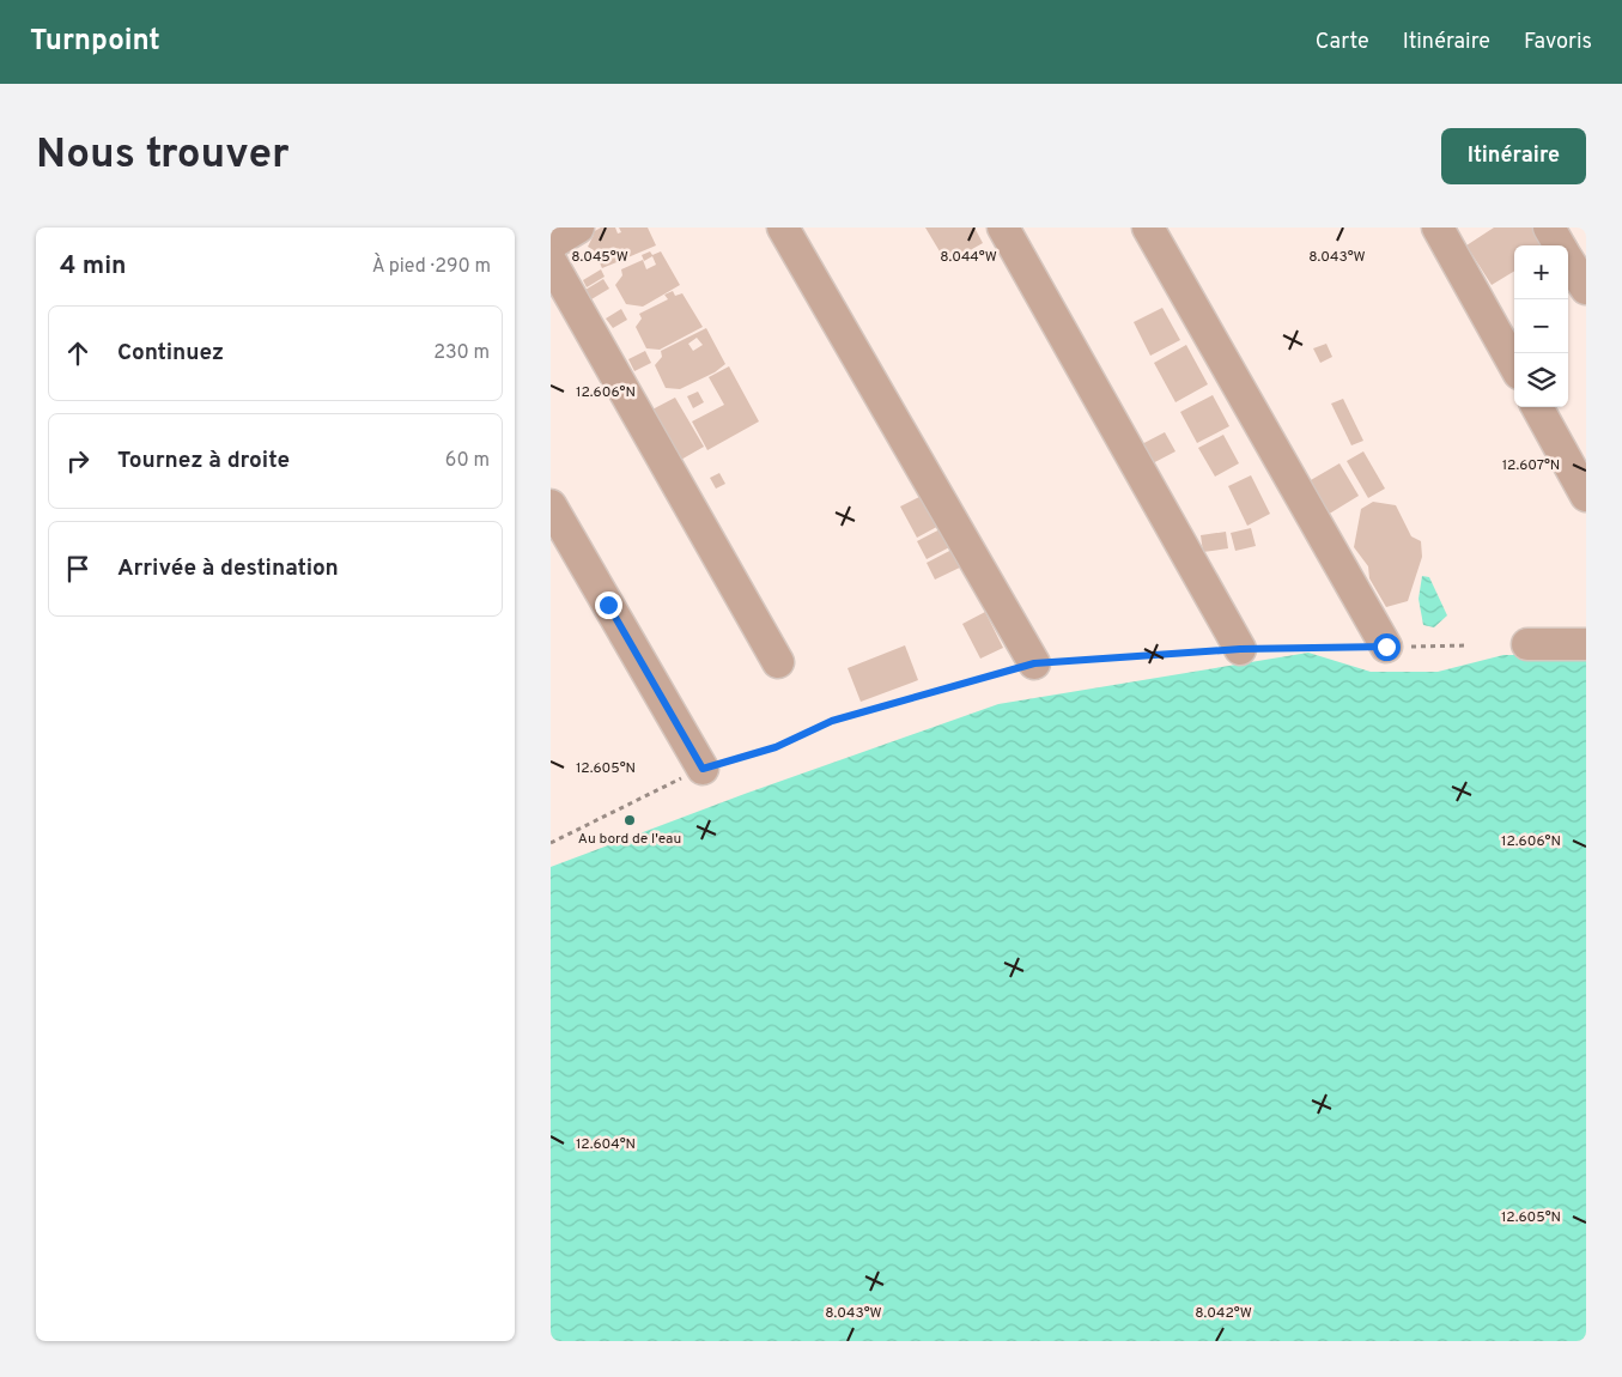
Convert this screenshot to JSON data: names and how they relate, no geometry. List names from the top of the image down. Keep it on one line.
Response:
{"places":["Au bord de l'eau"],"page":{"header":"Turnpoint","nav":["Carte","Itinéraire","Favoris"],"buttons":"Itinéraire","title":"Nous trouver","heading":["4 min","À pied · 290 m"],"map_buttons":["+","−"],"list":[["Continuez","230 m"],["Tournez à droite","60 m"],"Arrivée à destination"]},"coordinates":["8.045°W","8.043°W","8.044°W","12.606°N","12.607°N","12.605°N","12.604°N","8.042°W"]}
